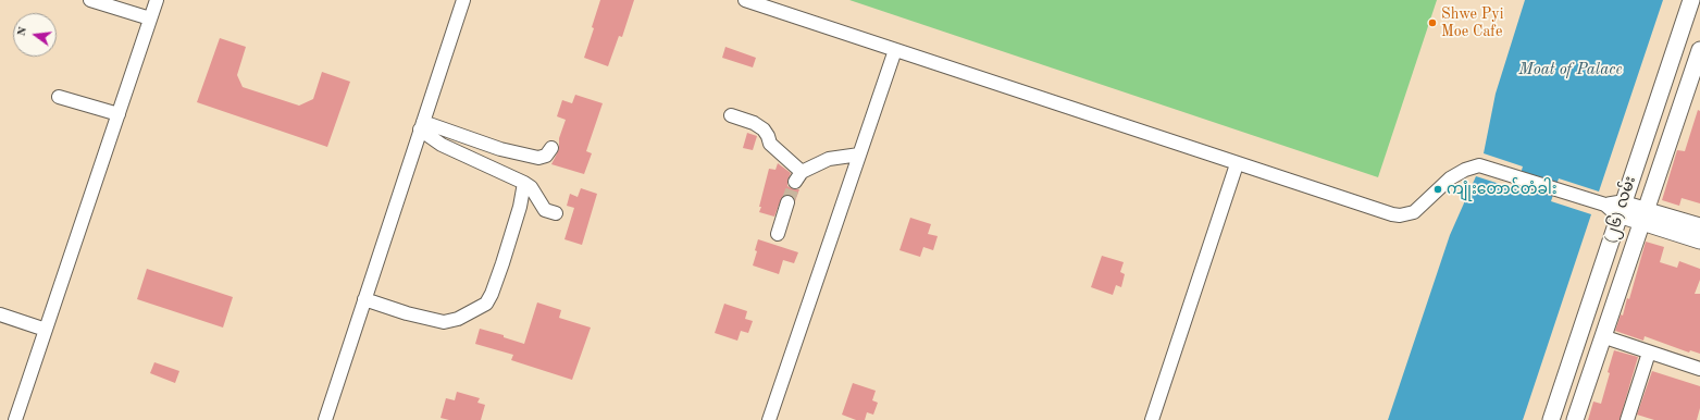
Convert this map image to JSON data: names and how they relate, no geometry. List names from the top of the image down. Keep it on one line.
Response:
{"streets":{"main road":["(၂၆) လမ်း"]},"water":["Moat of Palace"],"places":["Shwe Pyi Moe Cafe","ကျုံးတောင်တံခါး"],"north":"left"}
